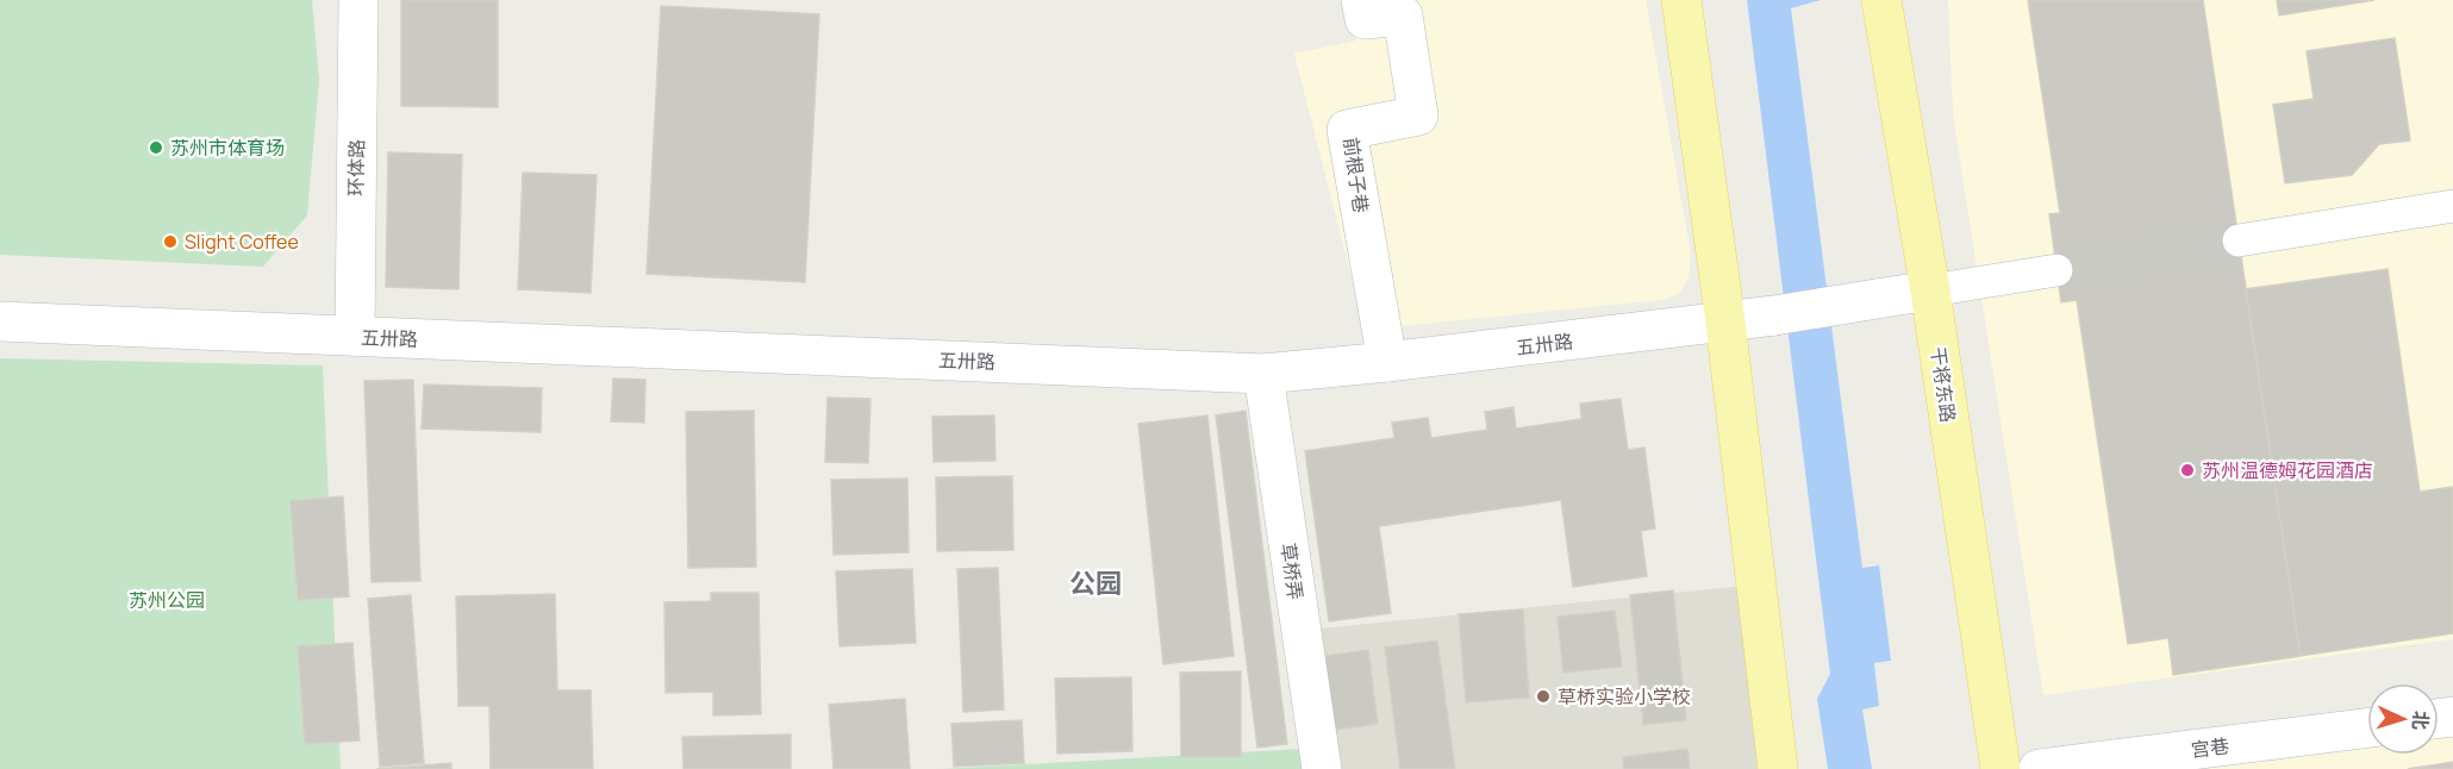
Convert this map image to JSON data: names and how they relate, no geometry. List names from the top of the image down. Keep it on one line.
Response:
{"streets":{"main road":["干将东路"],"street":["环体路","前根子巷","五卅路","草桥弄","宫巷"]},"crossings":[["环体路","五卅路"],["前根子巷","五卅路"],["五卅路","干将东路"],["五卅路","草桥弄"]],"districts":["公园"],"parks":["苏州公园"],"places":["苏州市体育场","Slight Coffee","苏州温德姆花园酒店","草桥实验小学校"],"north":"right"}
